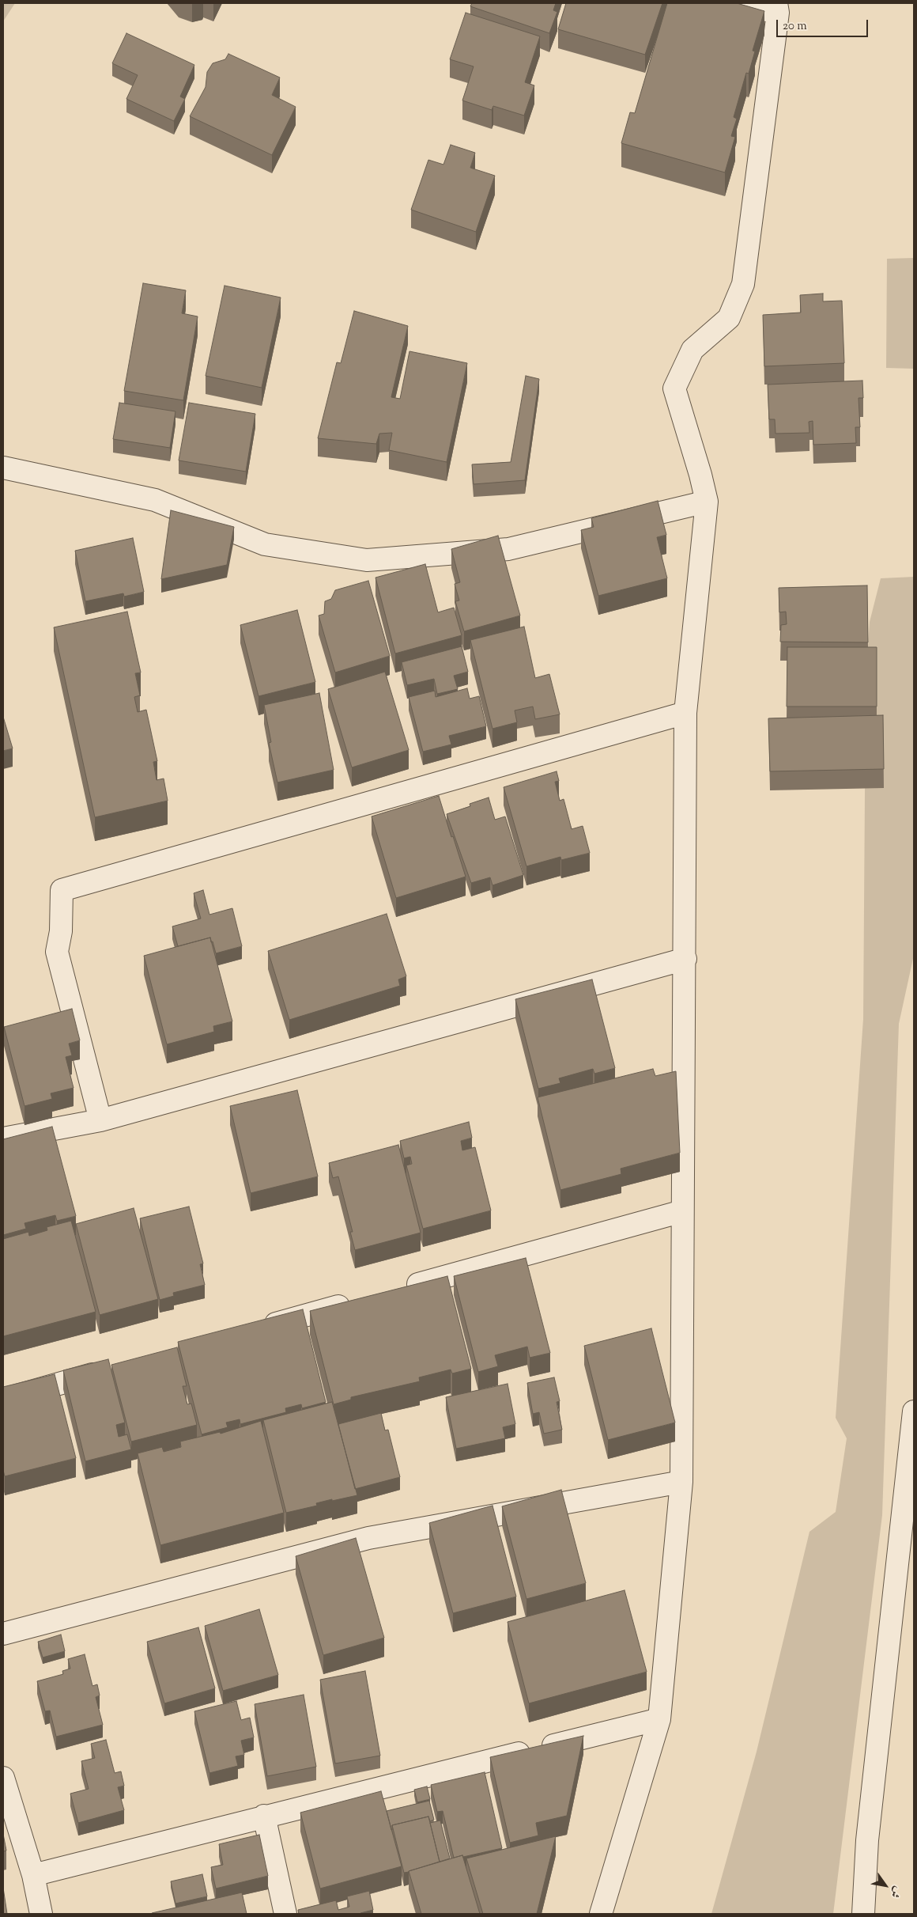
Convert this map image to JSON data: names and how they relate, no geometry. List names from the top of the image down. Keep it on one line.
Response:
{"scale_bar":"20 m","north":"bottom right"}
